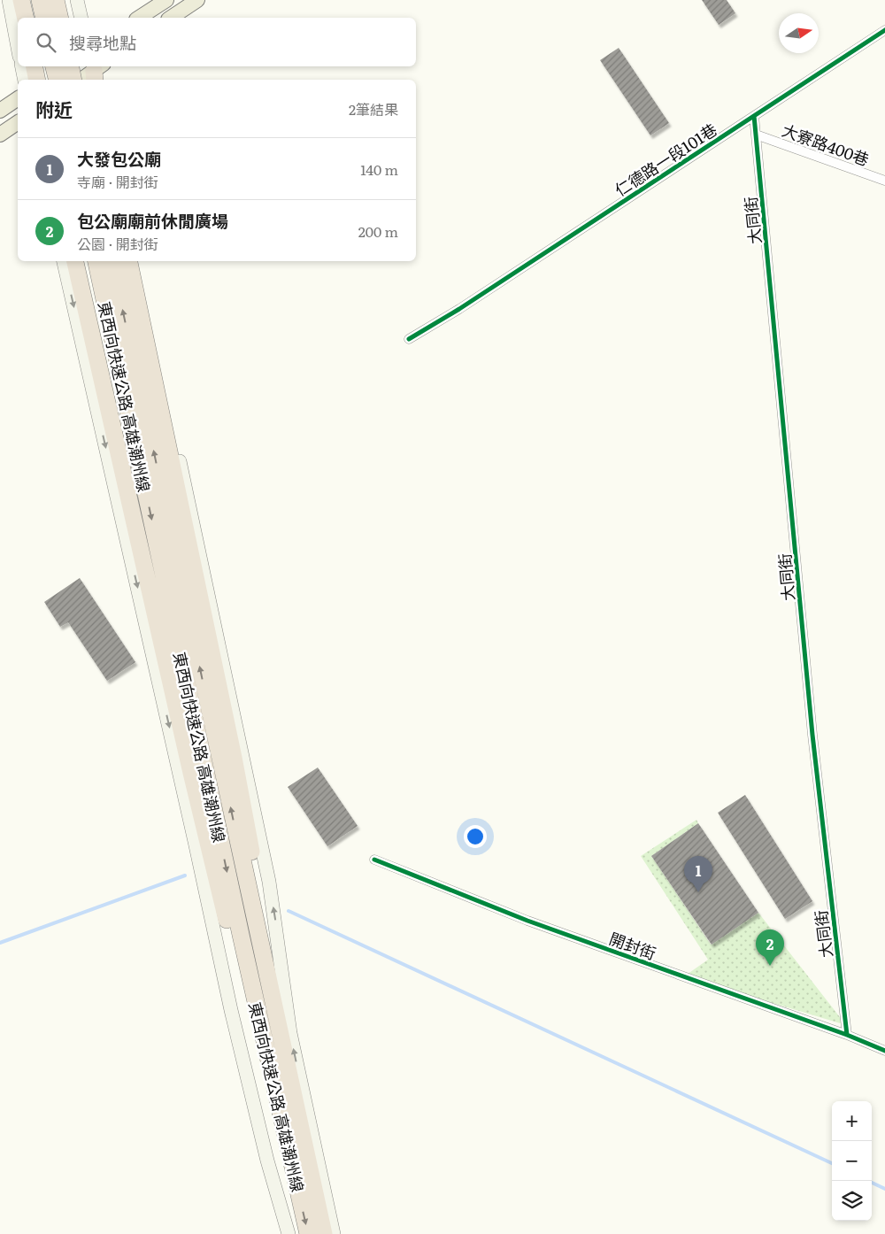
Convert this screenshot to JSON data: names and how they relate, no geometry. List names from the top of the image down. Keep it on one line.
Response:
{"streets":{"highway":["東西向快速公路 高雄潮州線"],"street":["大寮路400巷","仁德路一段101巷","大同街","開封街"]},"crossings":[["大寮路400巷","大同街"],["仁德路一段101巷","大同街"],["大同街","開封街"]],"north":"right","page":{"search":"搜尋地點","heading":["附近","2筆結果"],"list":[{"mark":"1","name":"大發包公廟","note":"寺廟 · 開封街","value":"140 m"},{"mark":"2","name":"包公廟廟前休閒廣場","note":"公園 · 開封街","value":"200 m"}],"pins":["1","2"],"map_buttons":["+","−"]}}
